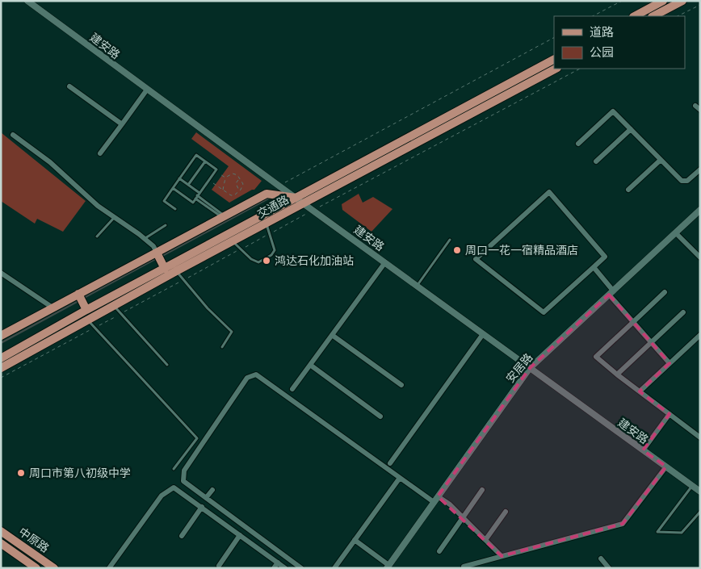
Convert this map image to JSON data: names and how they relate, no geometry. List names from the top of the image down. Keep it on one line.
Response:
{"streets":{"main road":["交通路","中原路"],"street":["建安路","安居路"]},"crossings":[["建安路","交通路"],["建安路","安居路"]],"places":["周口一花一宿精品酒店","鸿达石化加油站","周口市第八初级中学"],"legend":["道路","公园"]}
